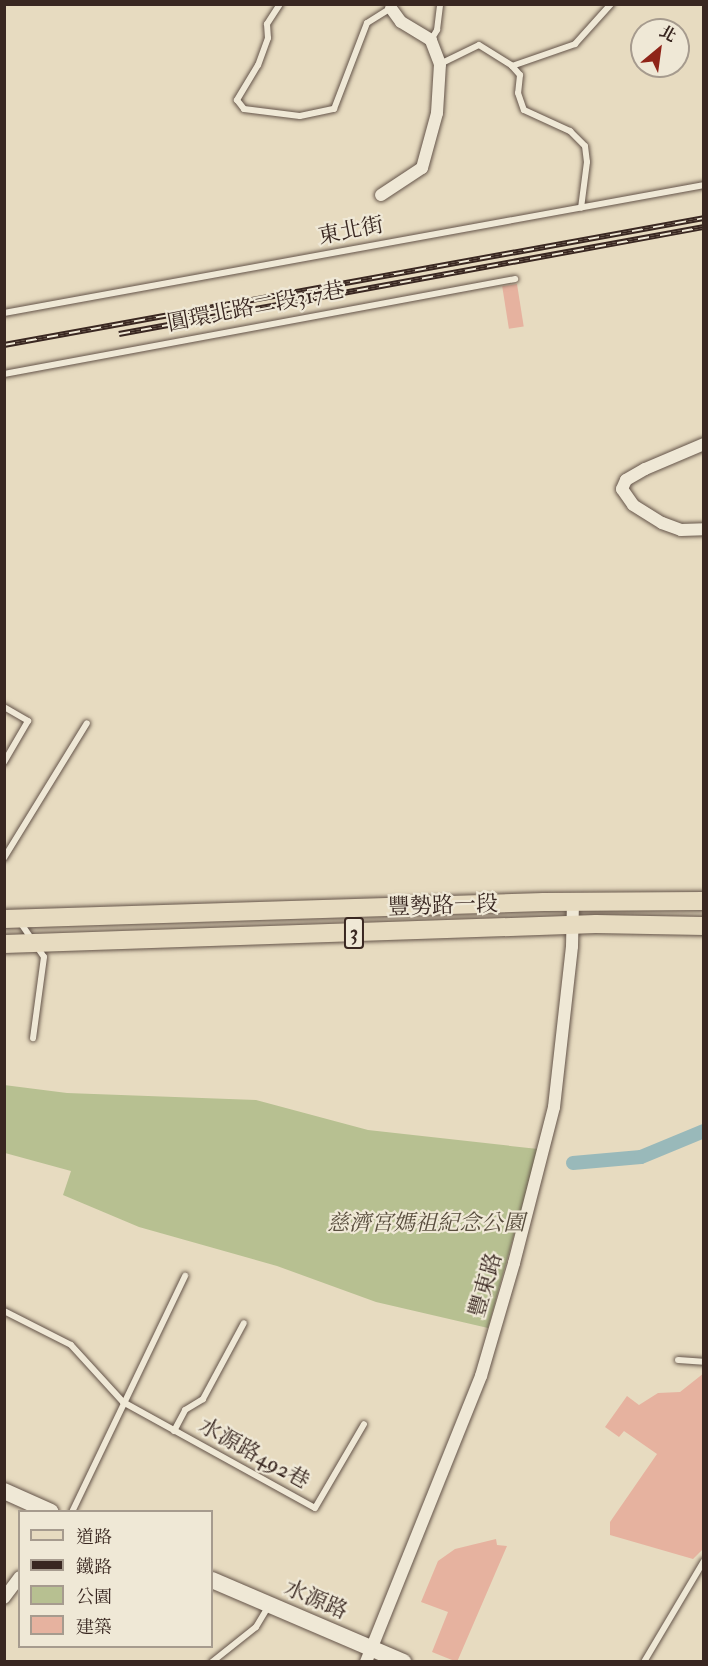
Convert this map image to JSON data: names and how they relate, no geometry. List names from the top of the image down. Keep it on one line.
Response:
{"streets":{"main road":["豐勢路一段","3"],"street":["豐東路","水源路"],"lane":["東北街","圓環北路二段317巷","水源路492巷"]},"crossings":[["豐勢路一段","豐東路"],["豐東路","水源路"]],"parks":["慈濟宮媽祖紀念公園"],"legend":["道路","鐵路","公園","建築"],"north":"top right"}
